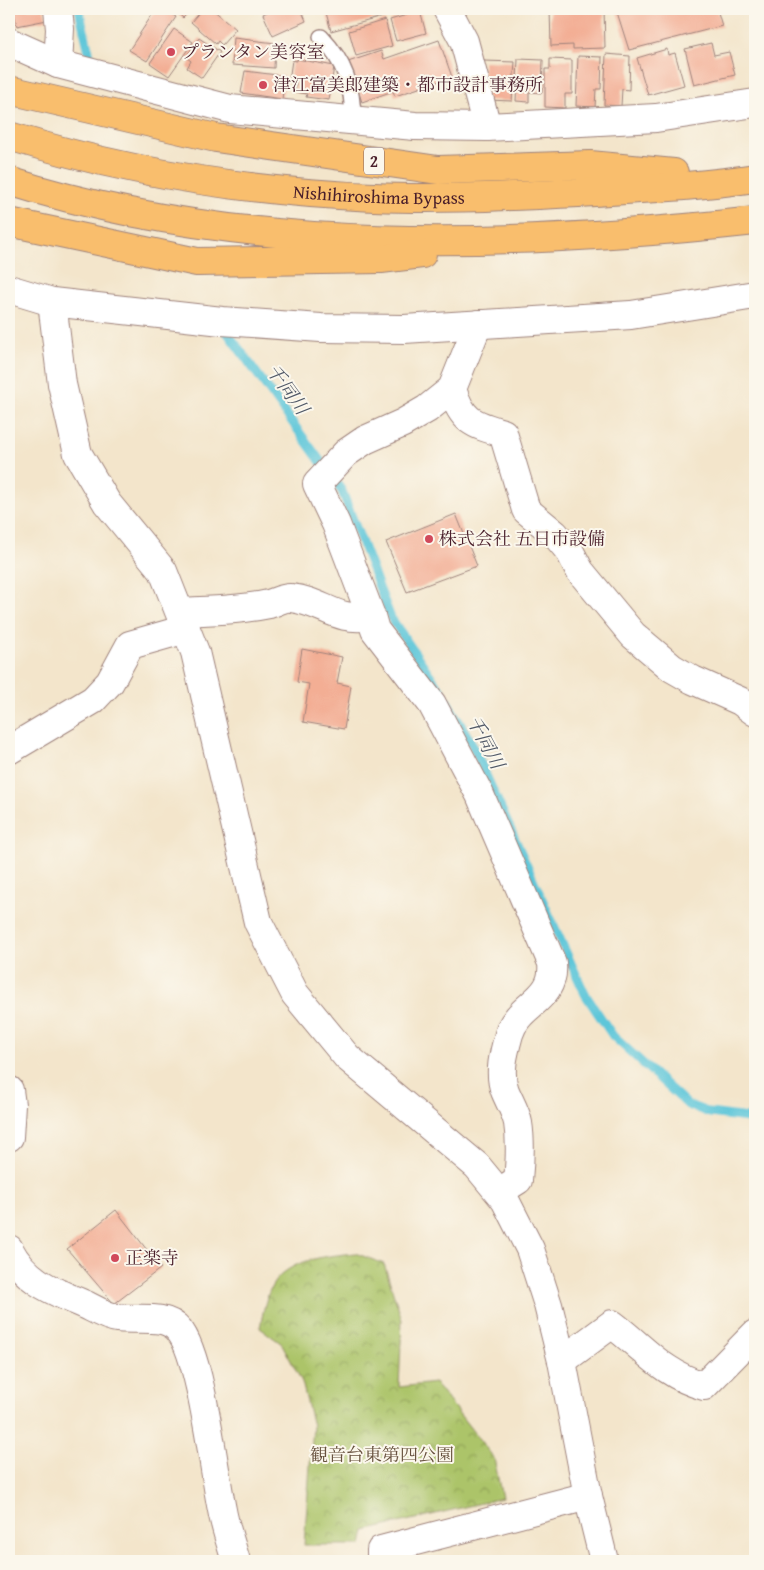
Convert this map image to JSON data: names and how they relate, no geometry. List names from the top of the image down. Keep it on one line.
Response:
{"streets":{"highway":["2","Nishihiroshima Bypass"]},"crossings":[["2","Nishihiroshima Bypass"]],"water":["千同川"],"parks":["観音台東第四公園"],"places":["プランタン美容室","津江富美郎建築・都市設計事務所","株式会社 五日市設備","正楽寺"]}
